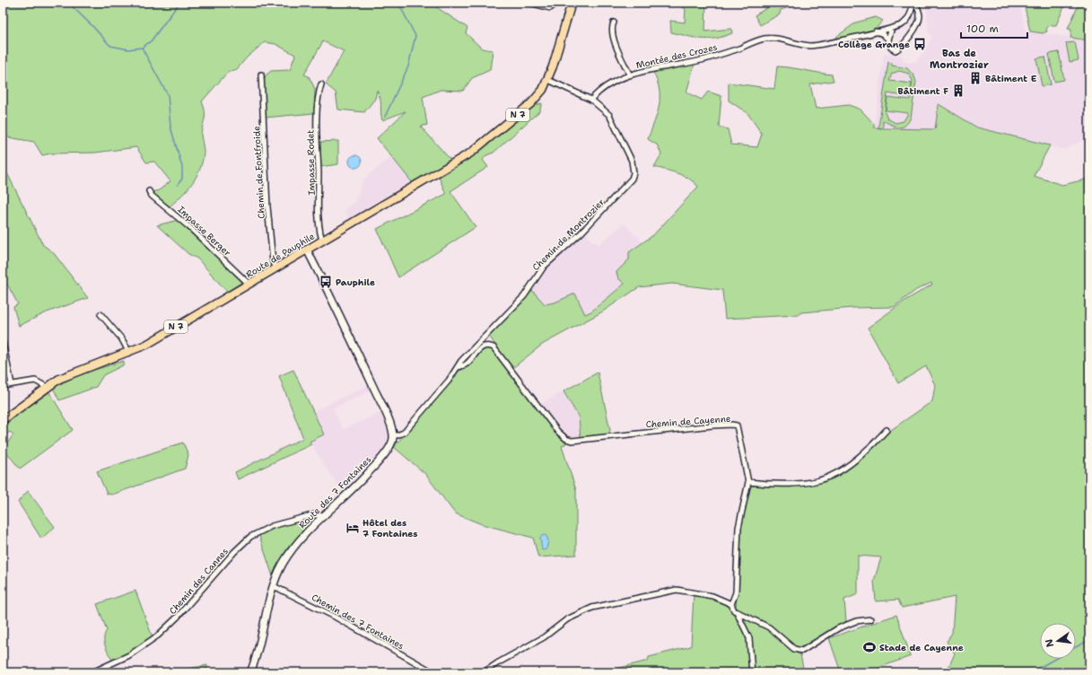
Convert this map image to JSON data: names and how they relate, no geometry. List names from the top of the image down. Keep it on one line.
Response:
{"streets":{"main road":["N 7","Route de Pauphile"],"street":["Montée des Crozes","Impasse Rodet","Chemin de Fontfroide","Impasse Berger","Chemin de Montrozier","Chemin de Cayenne","Route des 7 Fontaines","Chemin des Cannes","Chemin des 7 Fontaines"]},"crossings":[["Montée des Crozes","Chemin de Montrozier"],["N 7","Chemin de Montrozier"],["N 7","Route de Pauphile"],["Impasse Rodet","Route de Pauphile"],["Chemin de Fontfroide","Route de Pauphile"],["Impasse Berger","Route de Pauphile"],["Chemin de Montrozier","Route de Pauphile"],["Chemin de Montrozier","Chemin de Cayenne"],["Chemin de Montrozier","Route des 7 Fontaines"],["Route des 7 Fontaines","Chemin des Cannes"],["Route des 7 Fontaines","Chemin des 7 Fontaines"]],"districts":["Bas de Montrozier"],"places":{"bus stop":["Collège Grange","Pauphile"],"building":["Bâtiment E","Bâtiment F"],"hotel":["Hôtel des 7 Fontaines"],"sports":["Stade de Cayenne"]},"scale_bar":"100 m","north":"left"}
